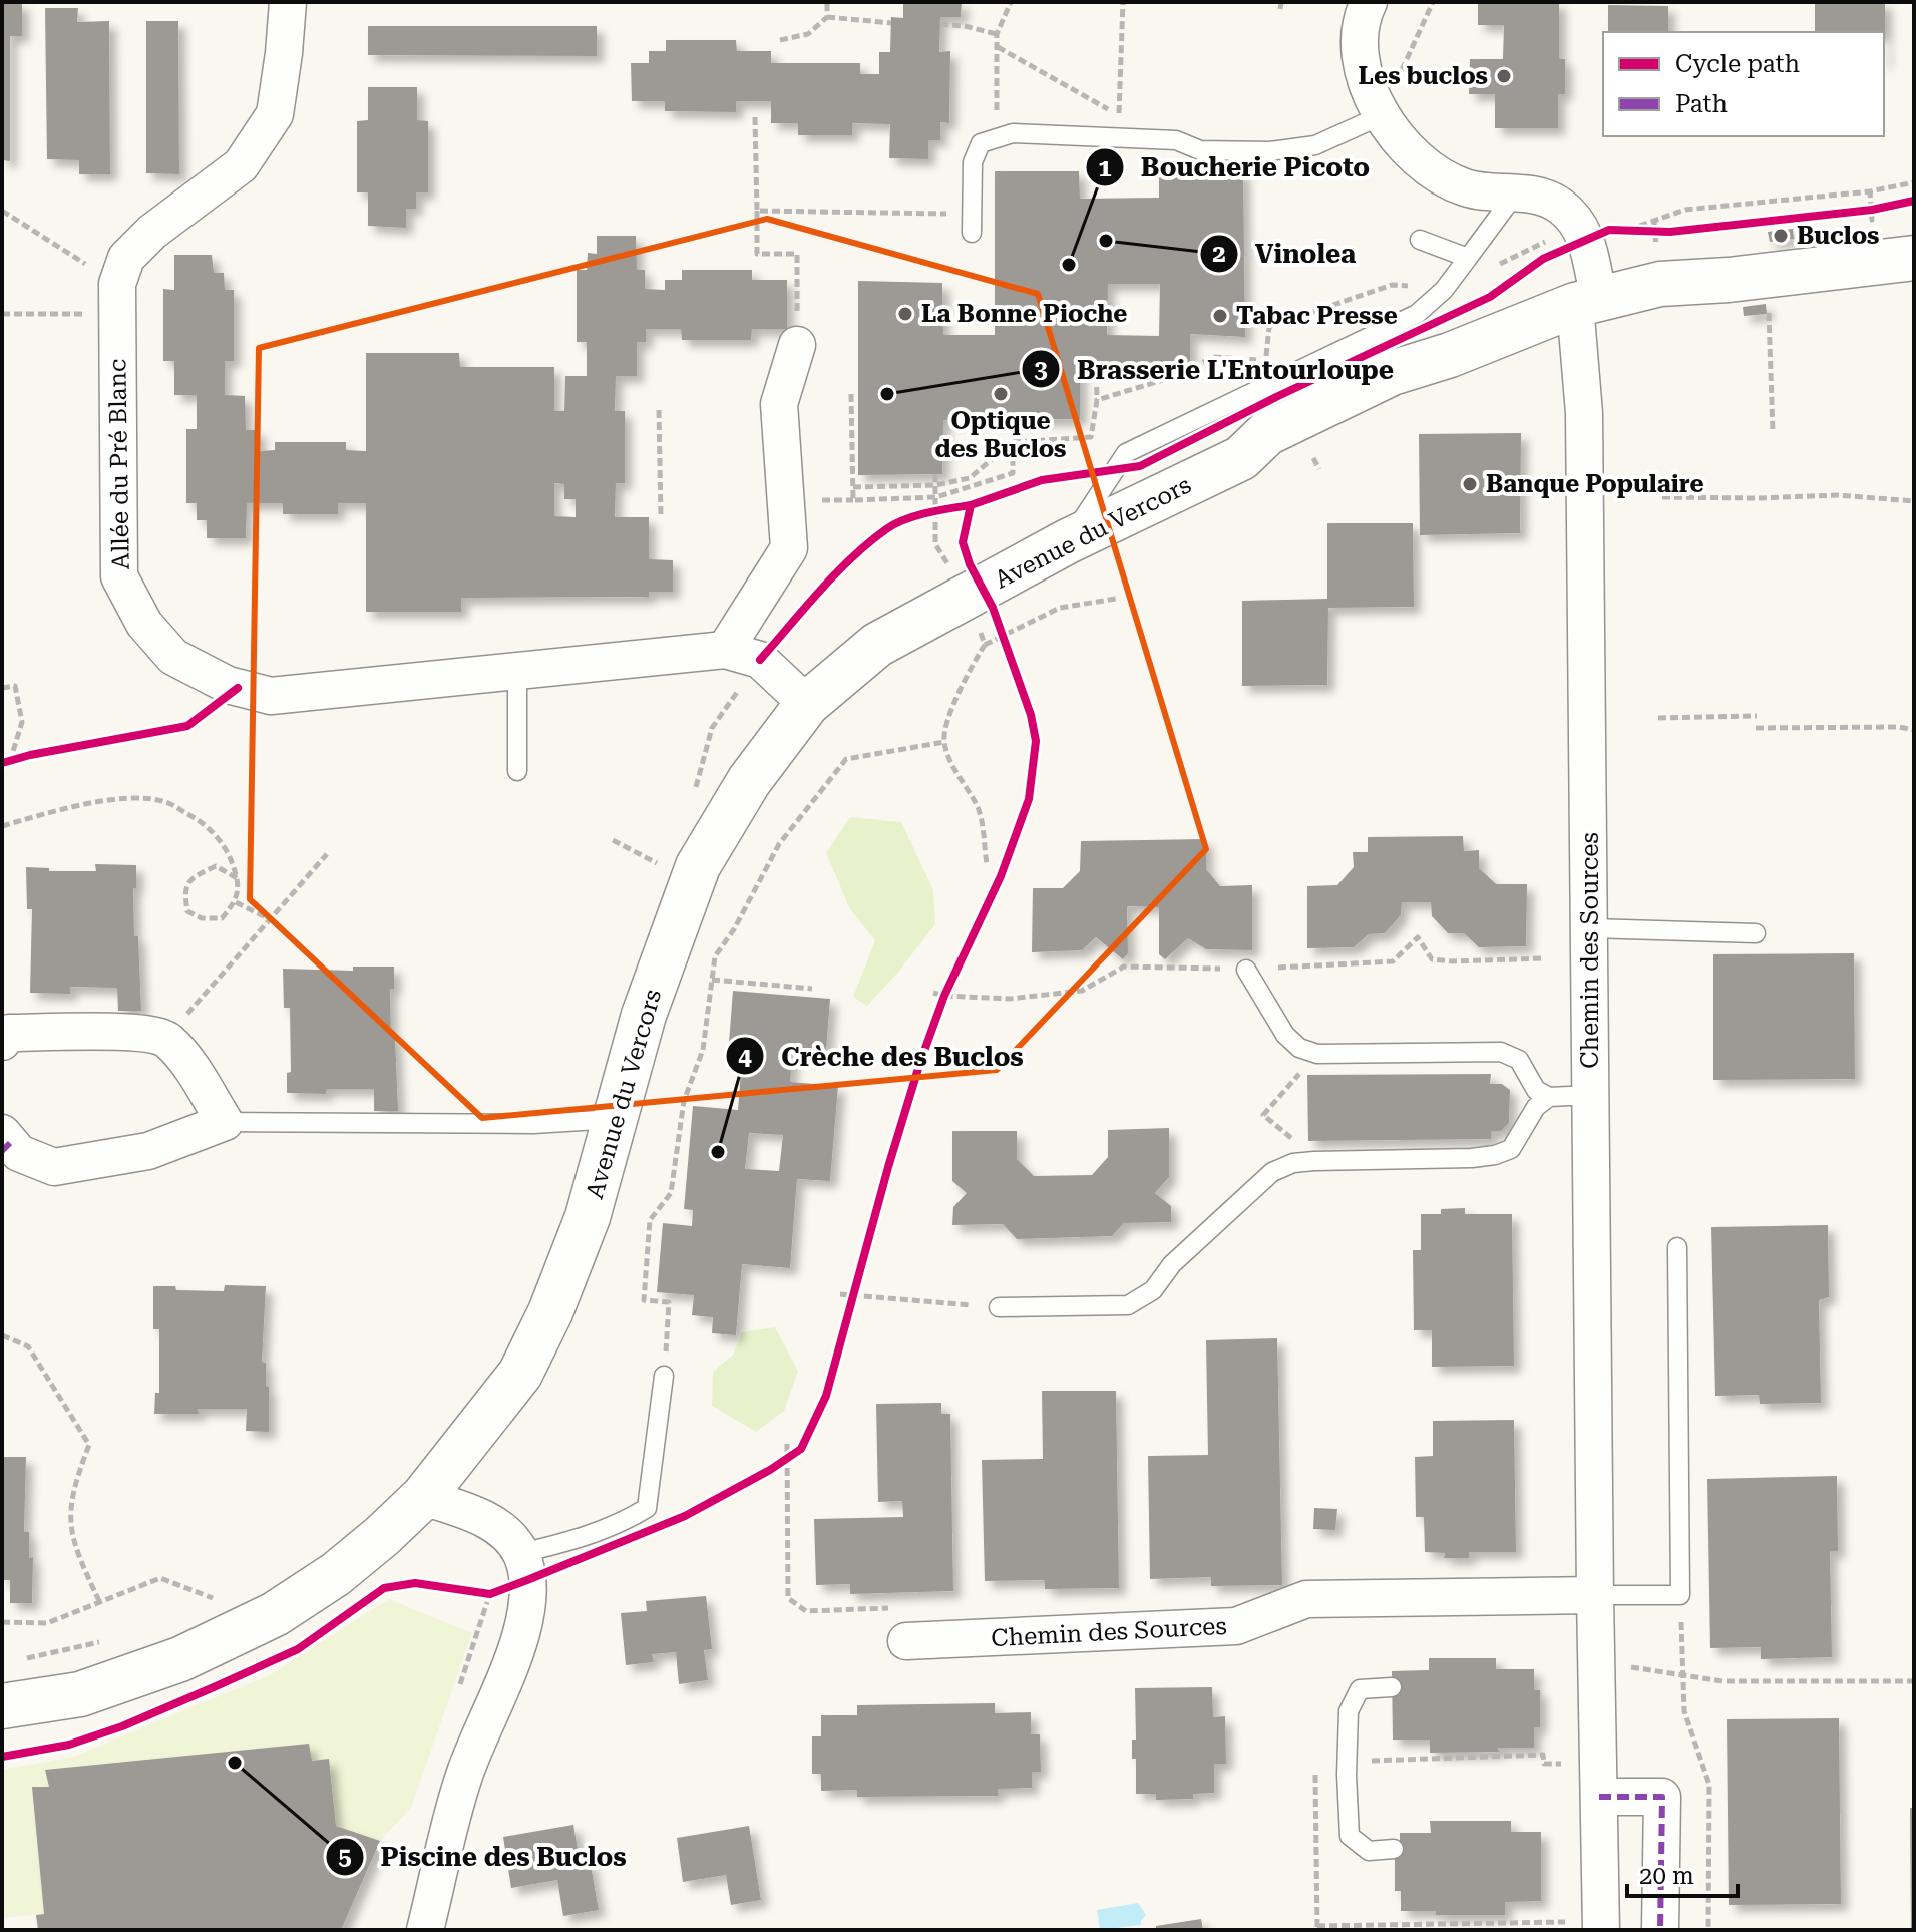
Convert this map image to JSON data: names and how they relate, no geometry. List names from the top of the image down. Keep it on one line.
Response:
{"streets":{"street":["Allée du Pré Blanc","Avenue du Vercors","Chemin des Sources"]},"crossings":[["Allée du Pré Blanc","Avenue du Vercors"],["Avenue du Vercors","Chemin des Sources"]],"places":["Les buclos","Buclos","Vinolea","Boucherie Picoto","La Bonne Pioche","Tabac Presse","Brasserie L'Entourloupe","Optique des Buclos","Banque Populaire","Crèche des Buclos","Piscine des Buclos"],"legend":["Cycle path","Path"],"scale_bar":"20 m"}
